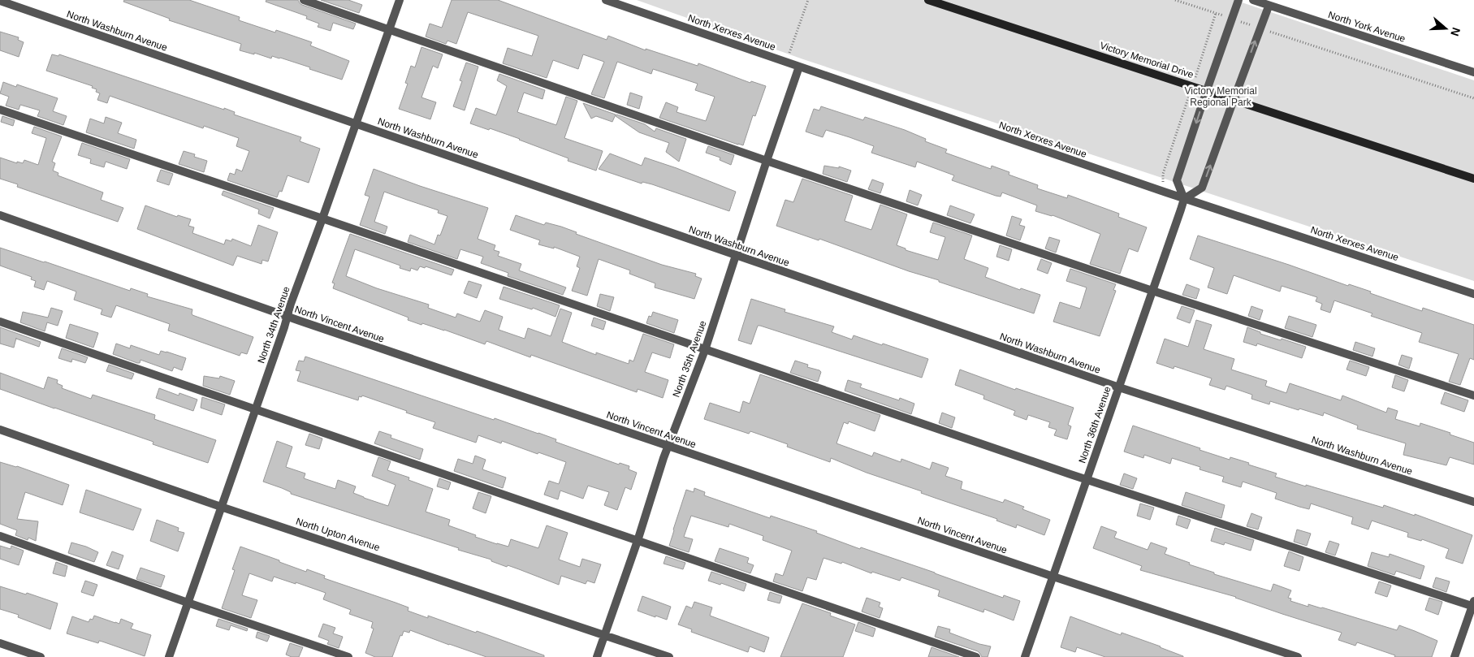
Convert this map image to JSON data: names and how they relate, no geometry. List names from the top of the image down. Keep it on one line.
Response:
{"streets":{"street":["North York Avenue","North Washburn Avenue","North Xerxes Avenue","Victory Memorial Drive","North Vincent Avenue","North 34th Avenue","North 35th Avenue","North 36th Avenue","North Upton Avenue"]},"crossings":[["North Washburn Avenue","North 34th Avenue"],["North Washburn Avenue","North 35th Avenue"],["North Washburn Avenue","North 36th Avenue"],["North Xerxes Avenue","North 35th Avenue"],["North Xerxes Avenue","North 36th Avenue"],["North Vincent Avenue","North 34th Avenue"],["North Vincent Avenue","North 35th Avenue"],["North Vincent Avenue","North 36th Avenue"],["North 34th Avenue","North Upton Avenue"],["North 35th Avenue","North Upton Avenue"]],"parks":["Victory Memorial Regional Park"],"north":"right"}
